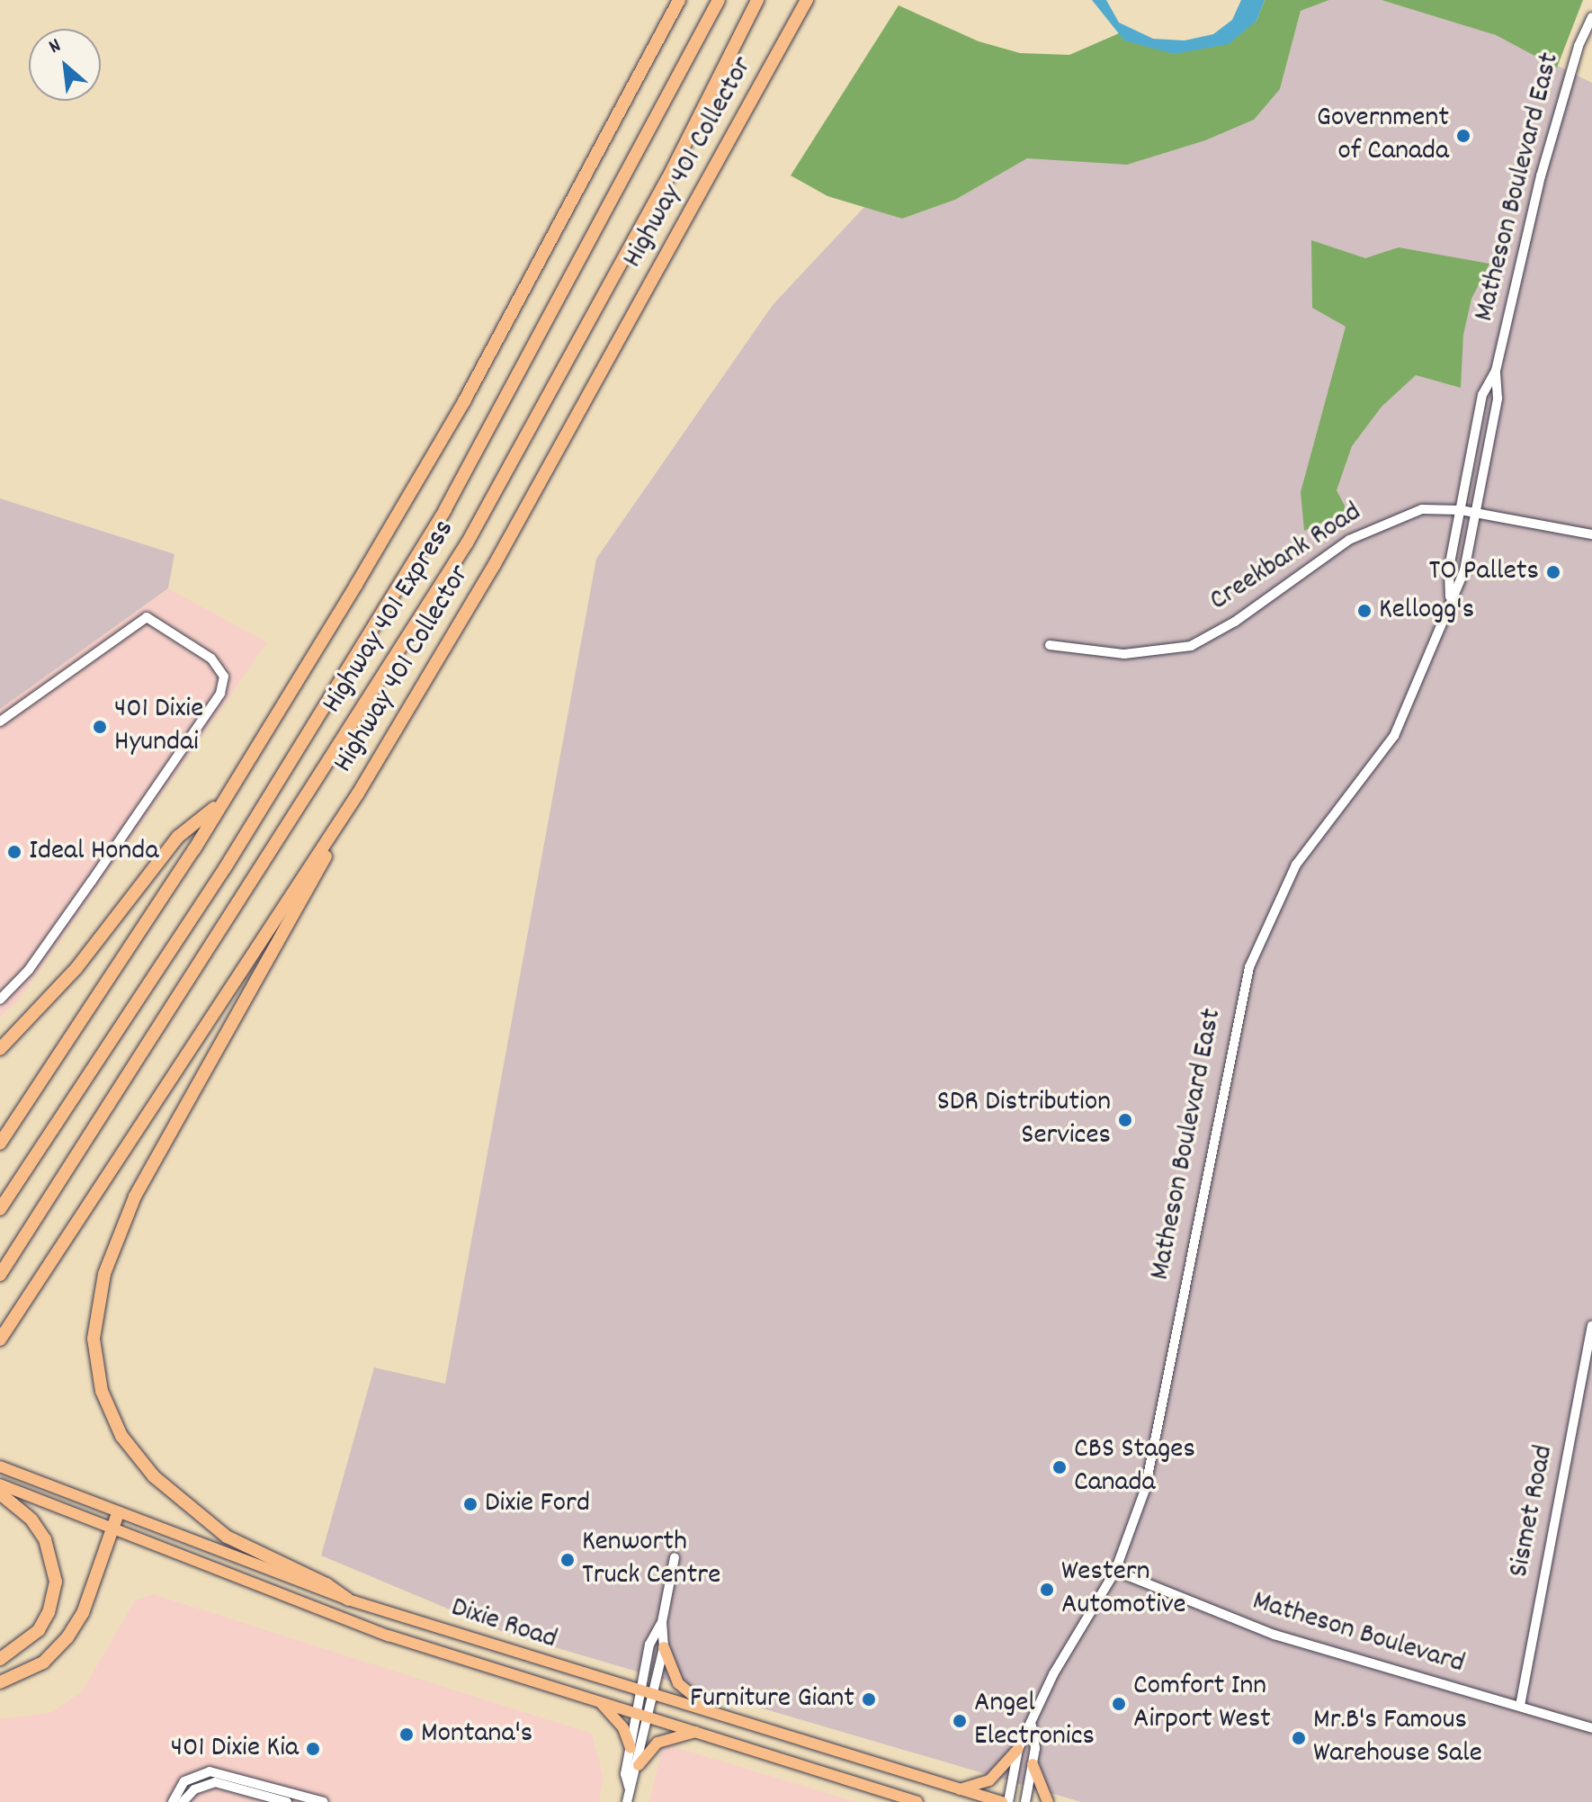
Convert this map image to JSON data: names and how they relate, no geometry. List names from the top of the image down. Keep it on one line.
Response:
{"streets":{"highway":["Highway 401 Collector","Highway 401 Express"],"main road":["Dixie Road"],"street":["Matheson Boulevard East","Creekbank Road","Sismet Road","Matheson Boulevard"]},"crossings":[["Matheson Boulevard East","Creekbank Road"],["Matheson Boulevard East","Matheson Boulevard"],["Sismet Road","Matheson Boulevard"]],"places":["Government of Canada","TO Pallets","Kellogg's","401 Dixie Hyundai","Ideal Honda","SDR Distribution Services","CBS Stages Canada","Dixie Ford","Kenworth Truck Centre","Western Automotive","Furniture Giant","Comfort Inn Airport West","Angel Electronics","Montana's","Mr.B's Famous Warehouse Sale","401 Dixie Kia"],"north":"top left"}
